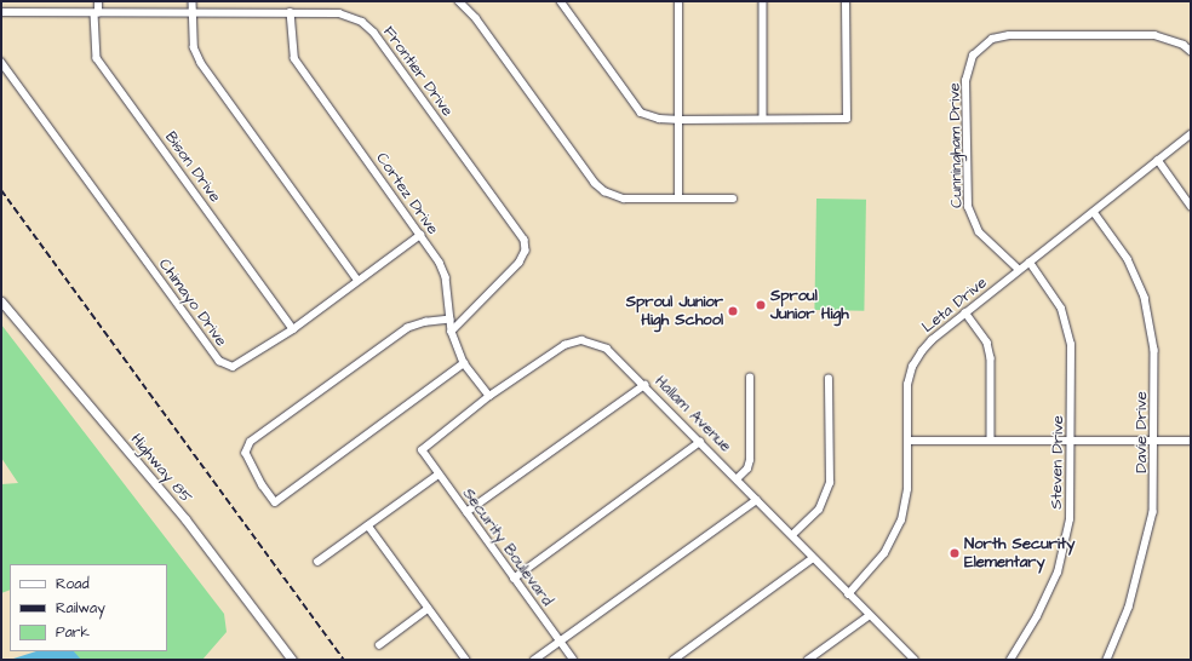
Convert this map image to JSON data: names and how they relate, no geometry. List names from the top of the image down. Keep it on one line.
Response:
{"streets":{"main road":["Highway 85"],"street":["Frontier Drive","Cunningham Drive","Bison Drive","Cortez Drive","Chimayo Drive","Leta Drive","Hallam Avenue","Davie Drive","Steven Drive","Security Boulevard"]},"crossings":[["Frontier Drive","Bison Drive"],["Frontier Drive","Cortez Drive"],["Cunningham Drive","Leta Drive"],["Bison Drive","Chimayo Drive"],["Cortez Drive","Chimayo Drive"],["Cortez Drive","Hallam Avenue"],["Leta Drive","Hallam Avenue"],["Leta Drive","Davie Drive"],["Leta Drive","Steven Drive"],["Hallam Avenue","Security Boulevard"]],"places":["Sproul Junior High","Sproul Junior High School","North Security Elementary"],"legend":["Road","Railway","Park"]}
